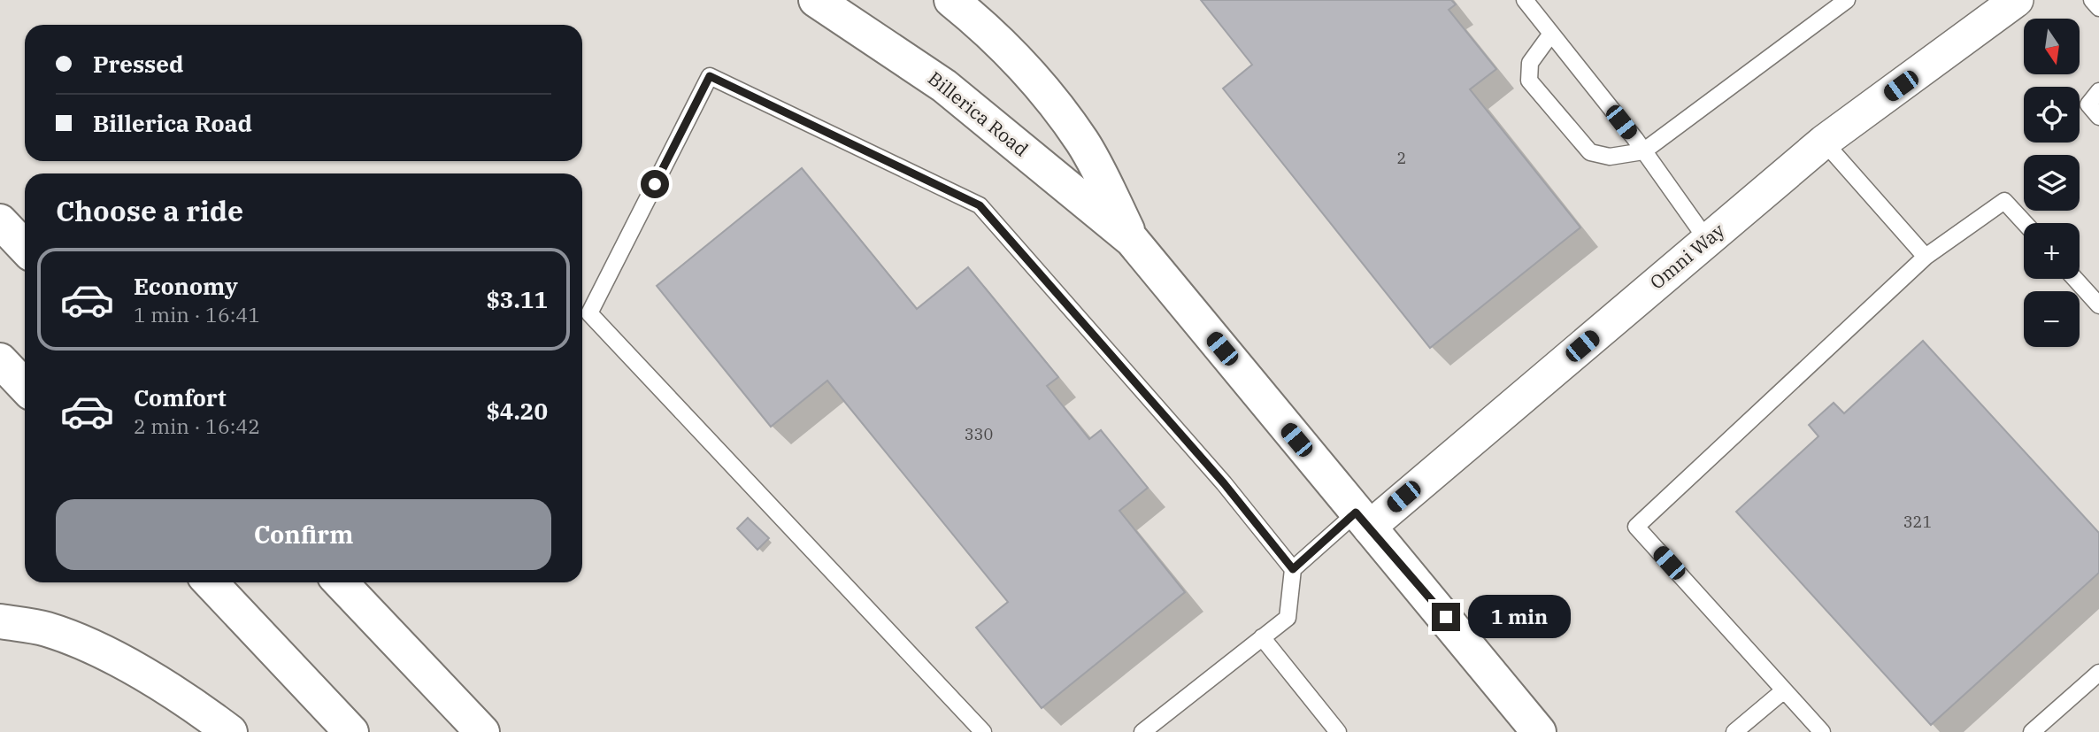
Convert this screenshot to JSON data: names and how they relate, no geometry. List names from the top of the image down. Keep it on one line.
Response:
{"streets":{"main road":["Billerica Road"],"street":["Omni Way"]},"crossings":[["Billerica Road","Omni Way"]],"house_numbers":["2","330","321"],"north":"bottom","page":{"map_buttons":["+","−"],"banner":["Pressed","Billerica Road"],"heading":"Choose a ride","list":[{"name":"Economy","note":"1 min · 16:41","value":"$3.11"},{"name":"Comfort","note":"2 min · 16:42","value":"$4.20"}],"buttons":"Confirm","bubble":"1 min"}}
